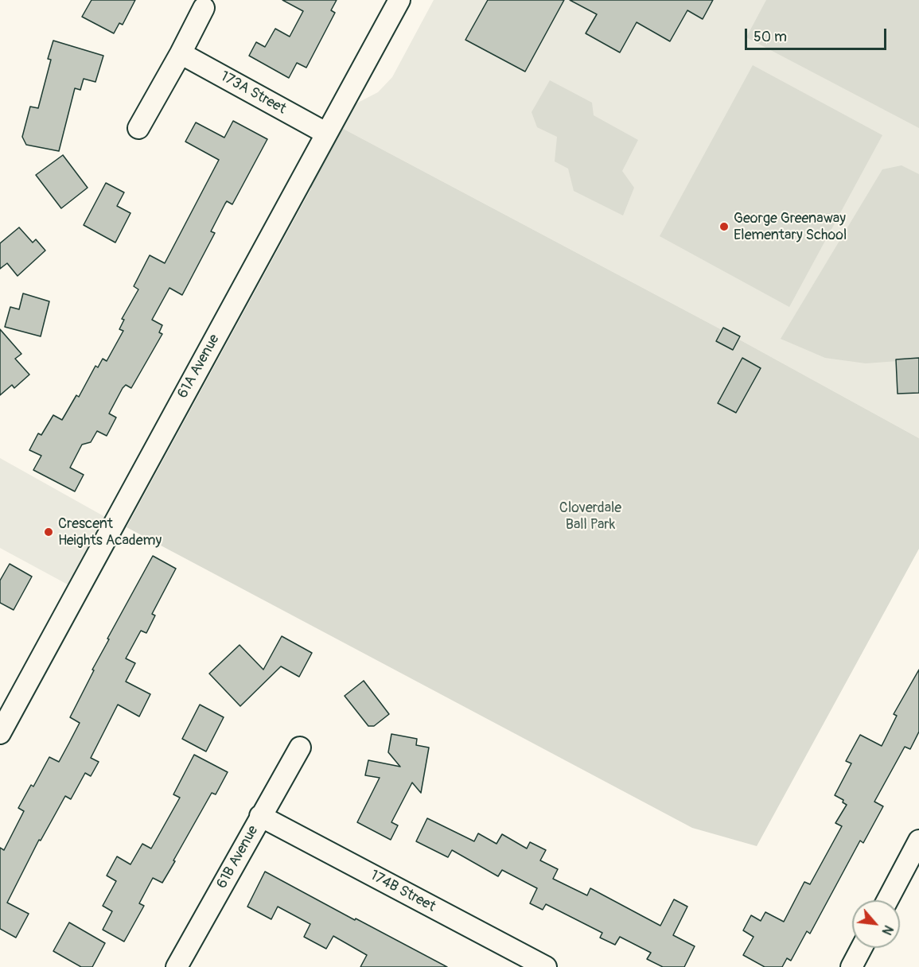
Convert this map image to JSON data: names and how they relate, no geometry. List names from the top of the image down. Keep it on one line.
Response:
{"streets":{"street":["173A Street","61A Avenue","61B Avenue","174B Street"]},"crossings":[["173A Street","61A Avenue"],["61B Avenue","174B Street"]],"parks":["Cloverdale Ball Park"],"places":["George Greenaway Elementary School","Crescent Heights Academy"],"scale_bar":"50 m","north":"bottom right"}
